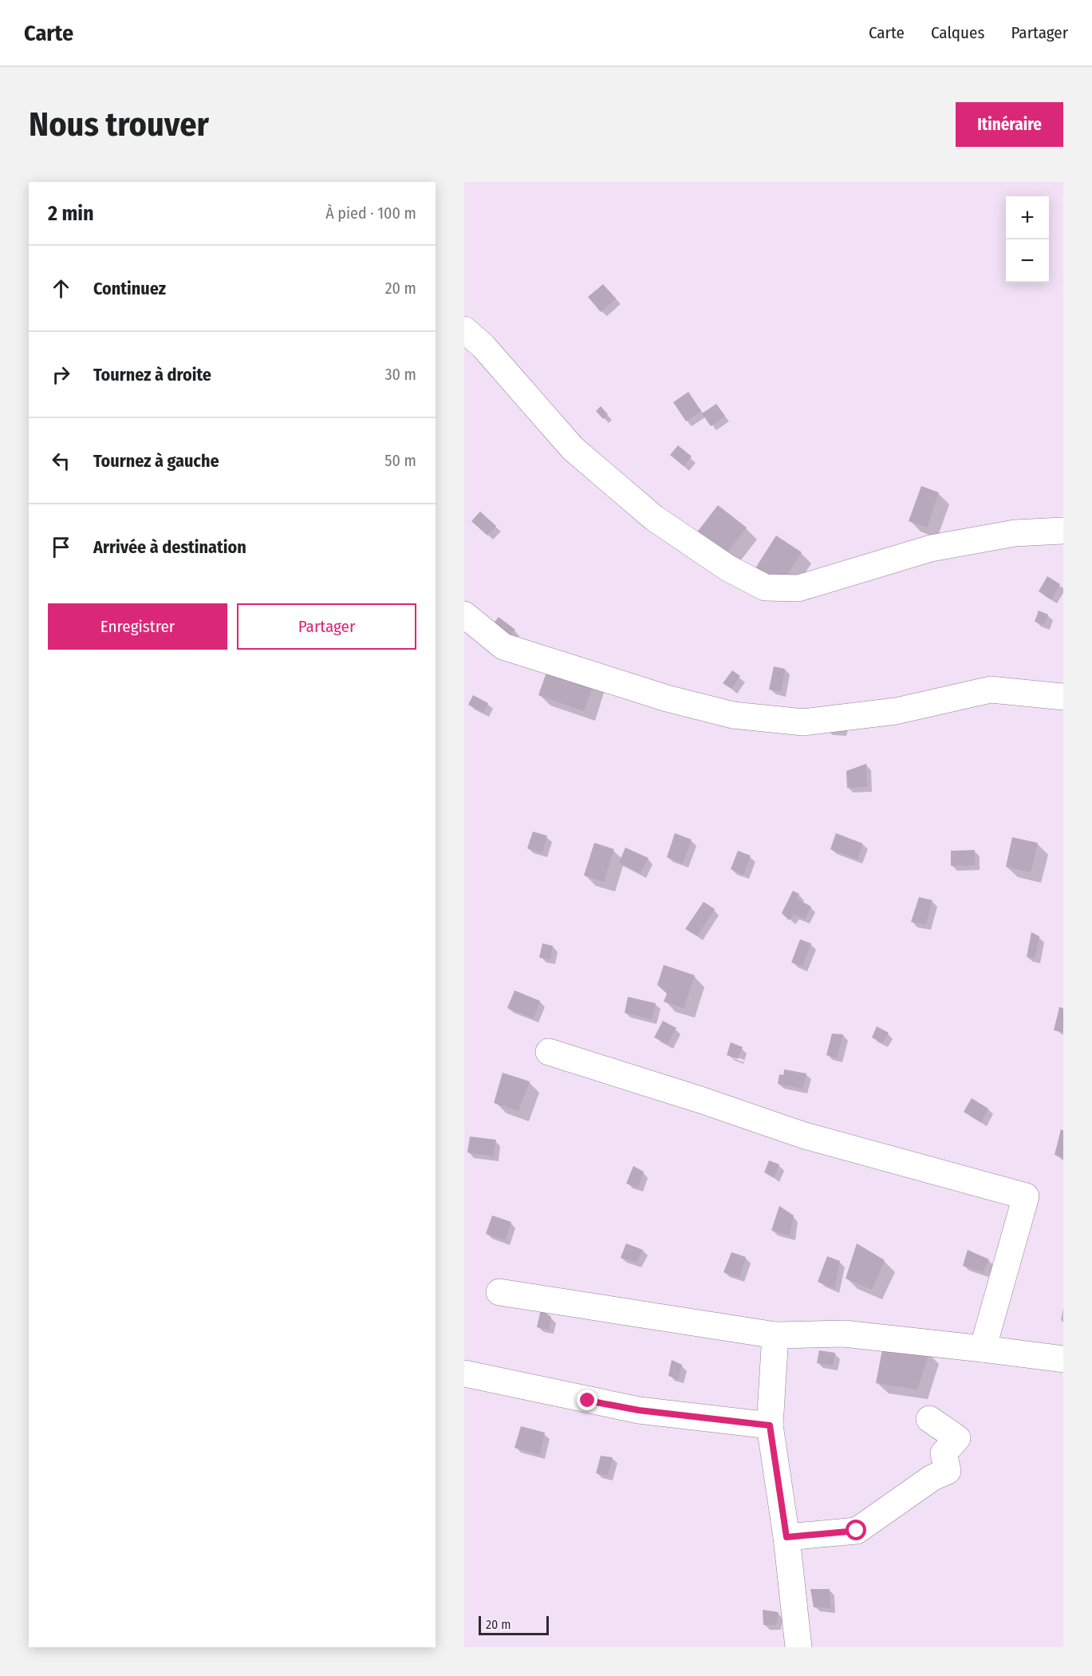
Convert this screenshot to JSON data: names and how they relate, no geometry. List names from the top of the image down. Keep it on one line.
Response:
{"scale_bar":"20 m","page":{"header":"Carte","nav":["Carte","Calques","Partager"],"buttons":["Itinéraire",["Enregistrer","Partager"]],"title":"Nous trouver","heading":["2 min","À pied · 100 m"],"map_buttons":["+","−"],"list":[["Continuez","20 m"],["Tournez à droite","30 m"],["Tournez à gauche","50 m"],"Arrivée à destination"],"scale":"20 m"}}
